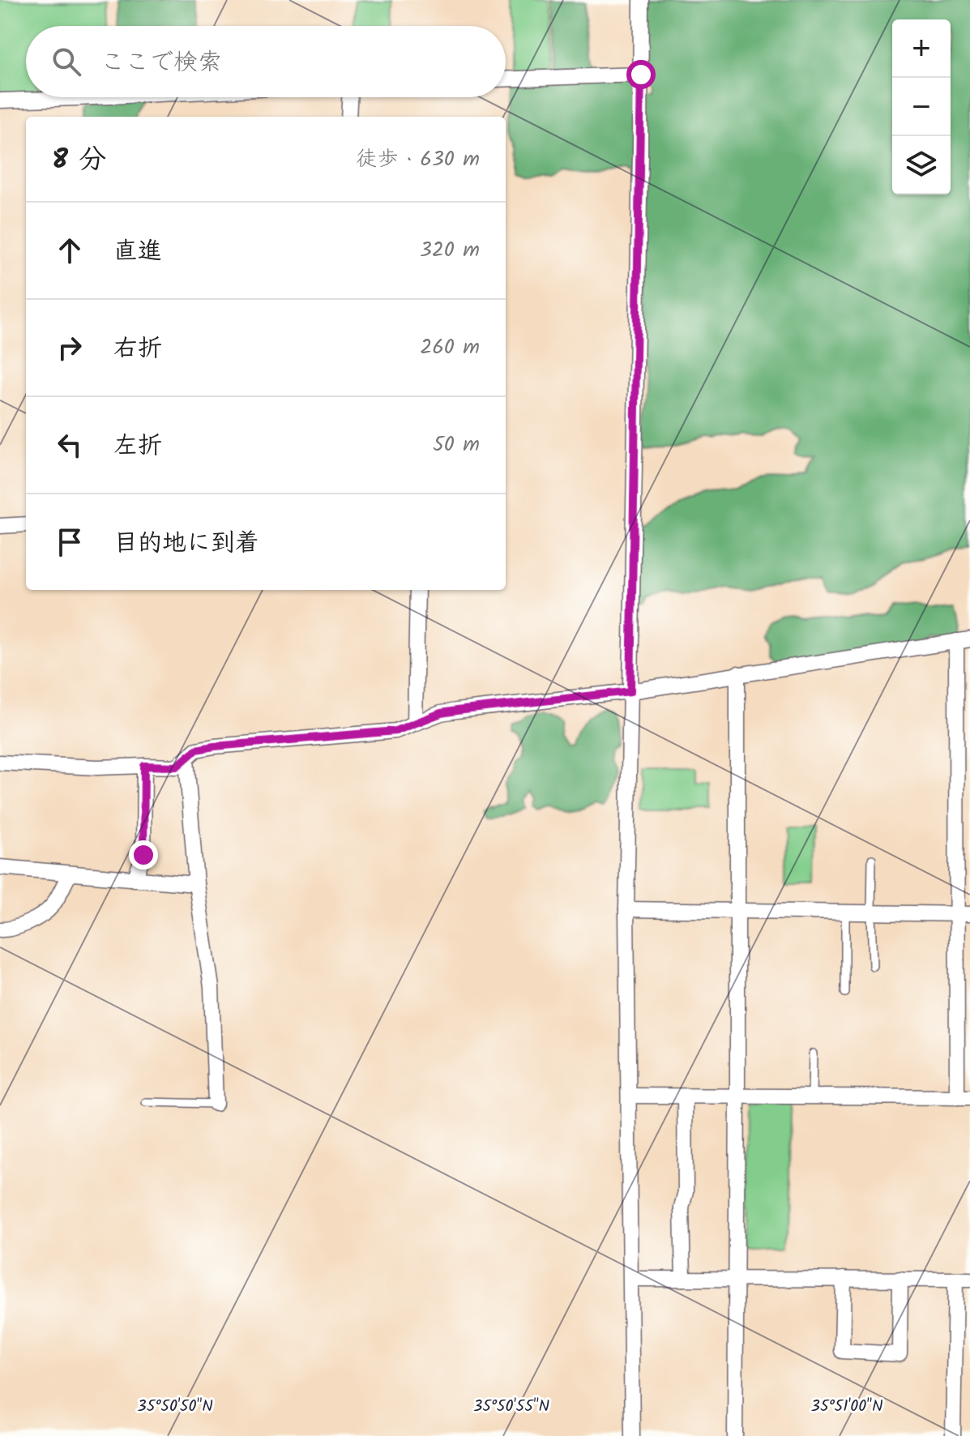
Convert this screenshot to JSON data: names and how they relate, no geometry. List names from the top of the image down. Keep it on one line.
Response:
{"page":{"map_buttons":["+","−"],"search":"ここで検索","heading":["8 分","徒歩 · 630 m"],"list":[["直進","320 m"],["右折","260 m"],["左折","50 m"],"目的地に到着"]},"coordinates":["35°50'50\"N","35°50'55\"N","35°51'00\"N"]}
